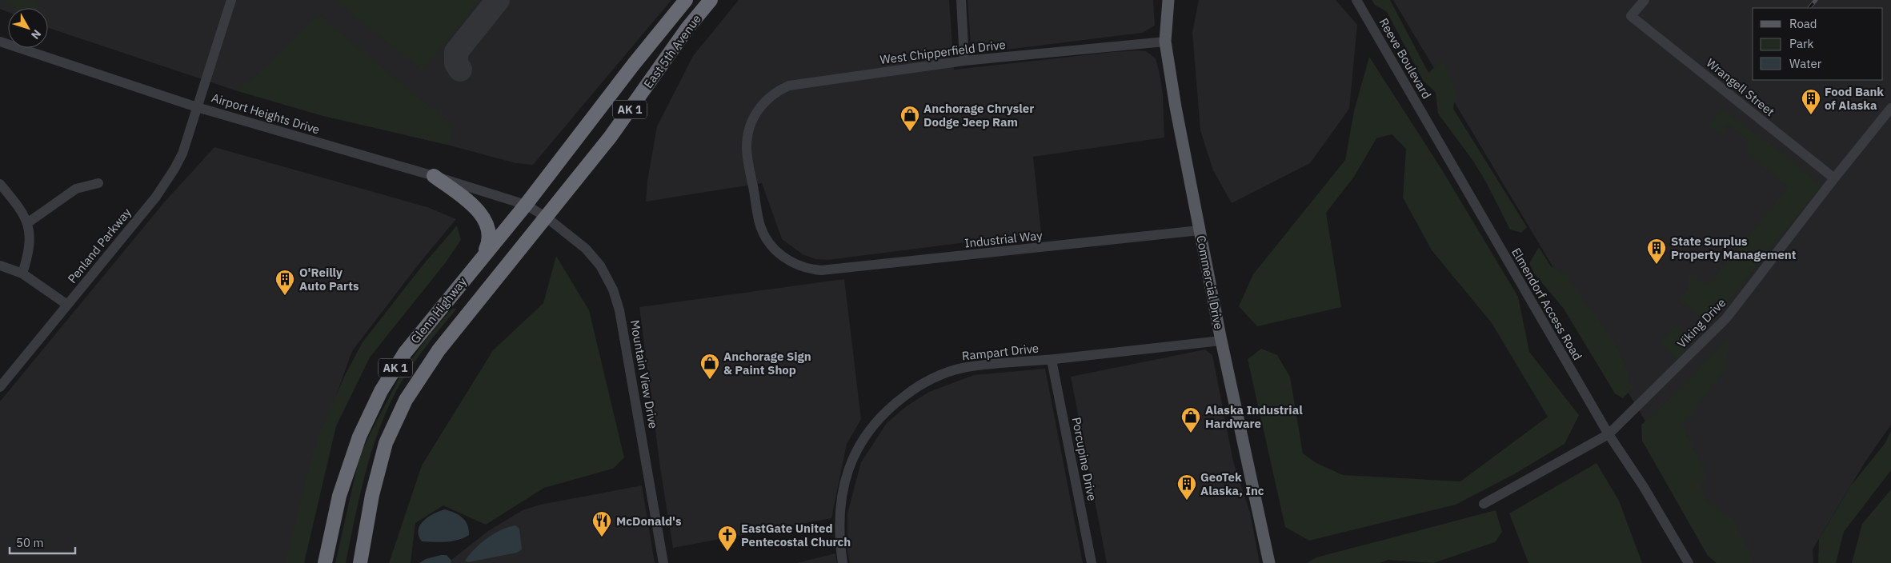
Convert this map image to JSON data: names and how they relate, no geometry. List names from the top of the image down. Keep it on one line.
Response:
{"streets":{"highway":["East 5th Avenue","AK 1","Glenn Highway"],"main road":["Commercial Drive"],"street":["West Chipperfield Drive","Reeve Boulevard","Wrangell Street","Airport Heights Drive","Industrial Way","Penland Parkway","Elmendorf Access Road","Viking Drive","Rampart Drive","Mountain View Drive","Porcupine Drive"]},"crossings":[["East 5th Avenue","Airport Heights Drive"],["East 5th Avenue","Glenn Highway"],["East 5th Avenue","Mountain View Drive"],["West Chipperfield Drive","Industrial Way"],["West Chipperfield Drive","Commercial Drive"],["Reeve Boulevard","Elmendorf Access Road"],["Wrangell Street","Viking Drive"],["Airport Heights Drive","Penland Parkway"],["Airport Heights Drive","Glenn Highway"],["Airport Heights Drive","Mountain View Drive"],["Industrial Way","Commercial Drive"],["Commercial Drive","Rampart Drive"],["Elmendorf Access Road","Viking Drive"],["Glenn Highway","Mountain View Drive"],["Rampart Drive","Porcupine Drive"]],"places":{"building":["Food Bank of Alaska","State Surplus Property Management","O'Reilly Auto Parts","GeoTek Alaska, Inc"],"shop":["Anchorage Chrysler Dodge Jeep Ram","Anchorage Sign & Paint Shop","Alaska Industrial Hardware"],"restaurant":["McDonald's"],"church":["EastGate United Pentecostal Church"]},"legend":["Road","Park","Water"],"scale_bar":"50 m","north":"bottom right"}
